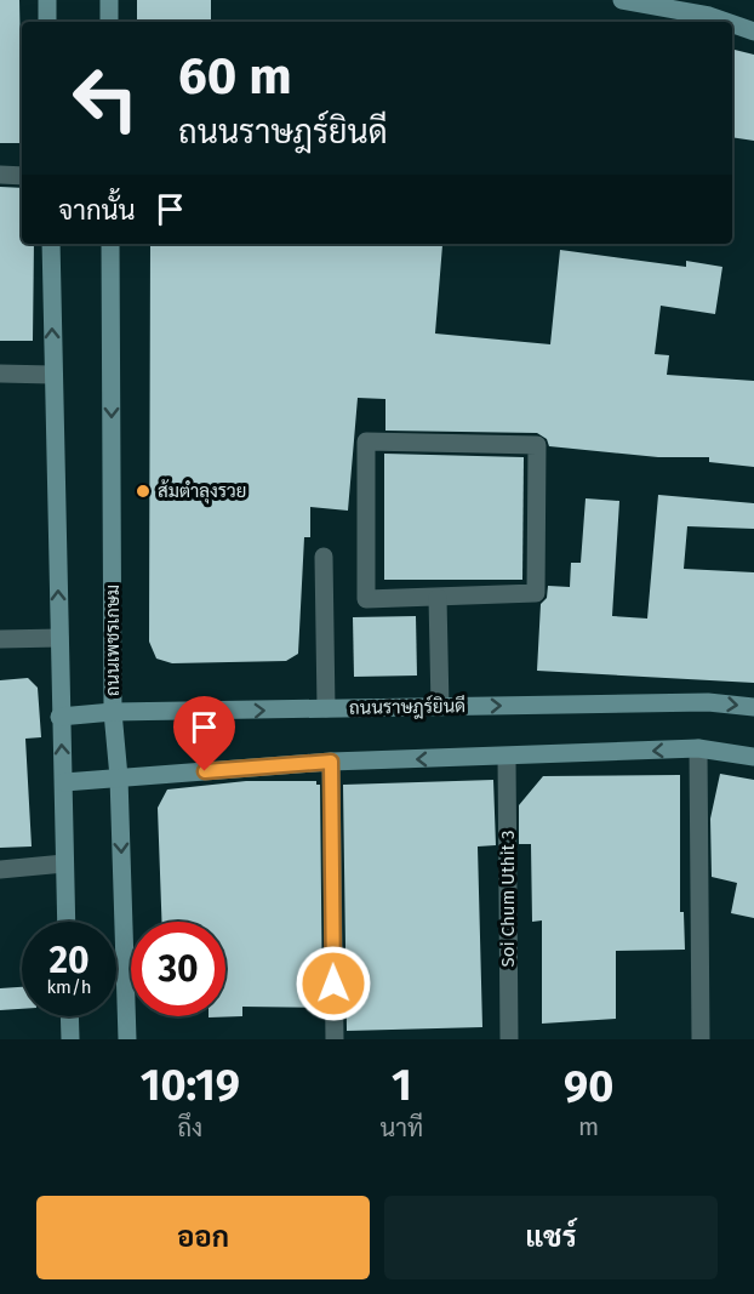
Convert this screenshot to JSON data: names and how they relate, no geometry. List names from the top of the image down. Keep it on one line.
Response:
{"streets":{"main road":["ถนนเพชรเกษม","ถนนราษฎร์ยินดี"],"street":["Soi Chum Uthit 3"]},"crossings":[["ถนนเพชรเกษม","ถนนราษฎร์ยินดี"]],"places":["ส้มตำลุงรวย"],"page":{"turn":["60 m","ถนนราษฎร์ยินดี"],"then":"จากนั้น","speed":"20 km/h","limit":"30","eta":["10:19","ถึง","1","นาที","90","m"],"buttons":["ออก","แชร์"]}}
